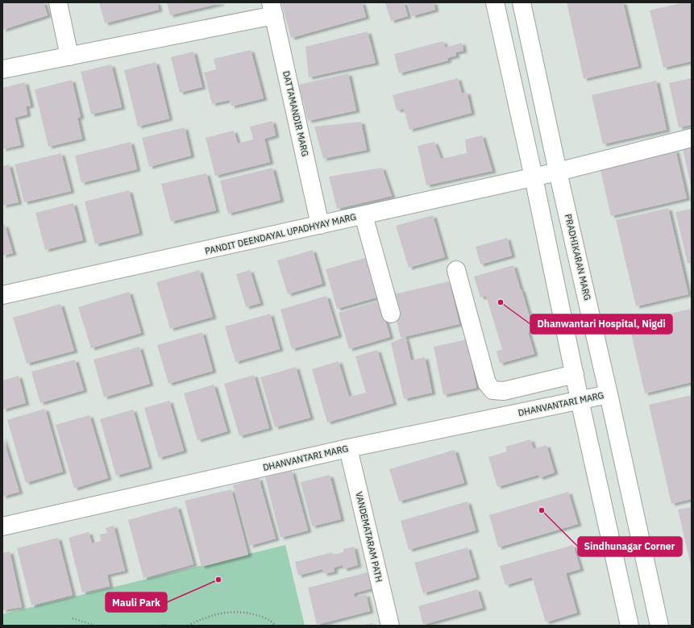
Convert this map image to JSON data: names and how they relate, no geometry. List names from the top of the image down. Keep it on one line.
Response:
{"streets":{"street":["DATTAMANDIR MARG","PANDIT DEENDAYAL UPADHYAY MARG","PRADHIKARAN MARG","DHANVANTARI MARG","VANDEMATARAM PATH"]},"crossings":[["DATTAMANDIR MARG","PANDIT DEENDAYAL UPADHYAY MARG"],["PANDIT DEENDAYAL UPADHYAY MARG","PRADHIKARAN MARG"],["PRADHIKARAN MARG","DHANVANTARI MARG"],["DHANVANTARI MARG","VANDEMATARAM PATH"]],"places":["Dhanwantari Hospital, Nigdi","Sindhunagar Corner","Mauli Park"]}
